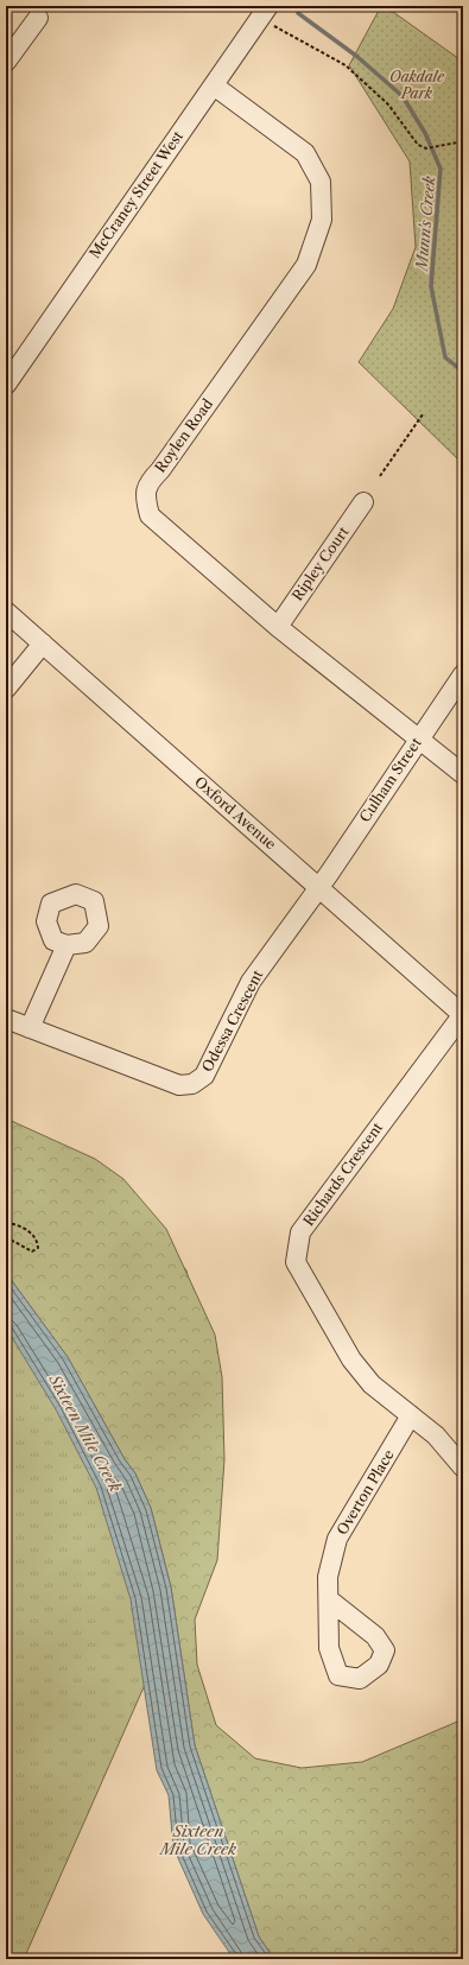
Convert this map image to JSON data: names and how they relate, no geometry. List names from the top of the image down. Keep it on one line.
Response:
{"streets":{"street":["McCraney Street West","Roylen Road","Ripley Court","Culham Street","Oxford Avenue","Odessa Crescent","Richards Crescent","Overton Place"]},"crossings":[["McCraney Street West","Roylen Road"],["Roylen Road","Ripley Court"],["Roylen Road","Culham Street"],["Culham Street","Oxford Avenue"],["Culham Street","Odessa Crescent"],["Oxford Avenue","Odessa Crescent"],["Oxford Avenue","Richards Crescent"],["Richards Crescent","Overton Place"]],"water":["Munn's Creek","Sixteen Mile Creek"],"parks":["Oakdale Park"]}
